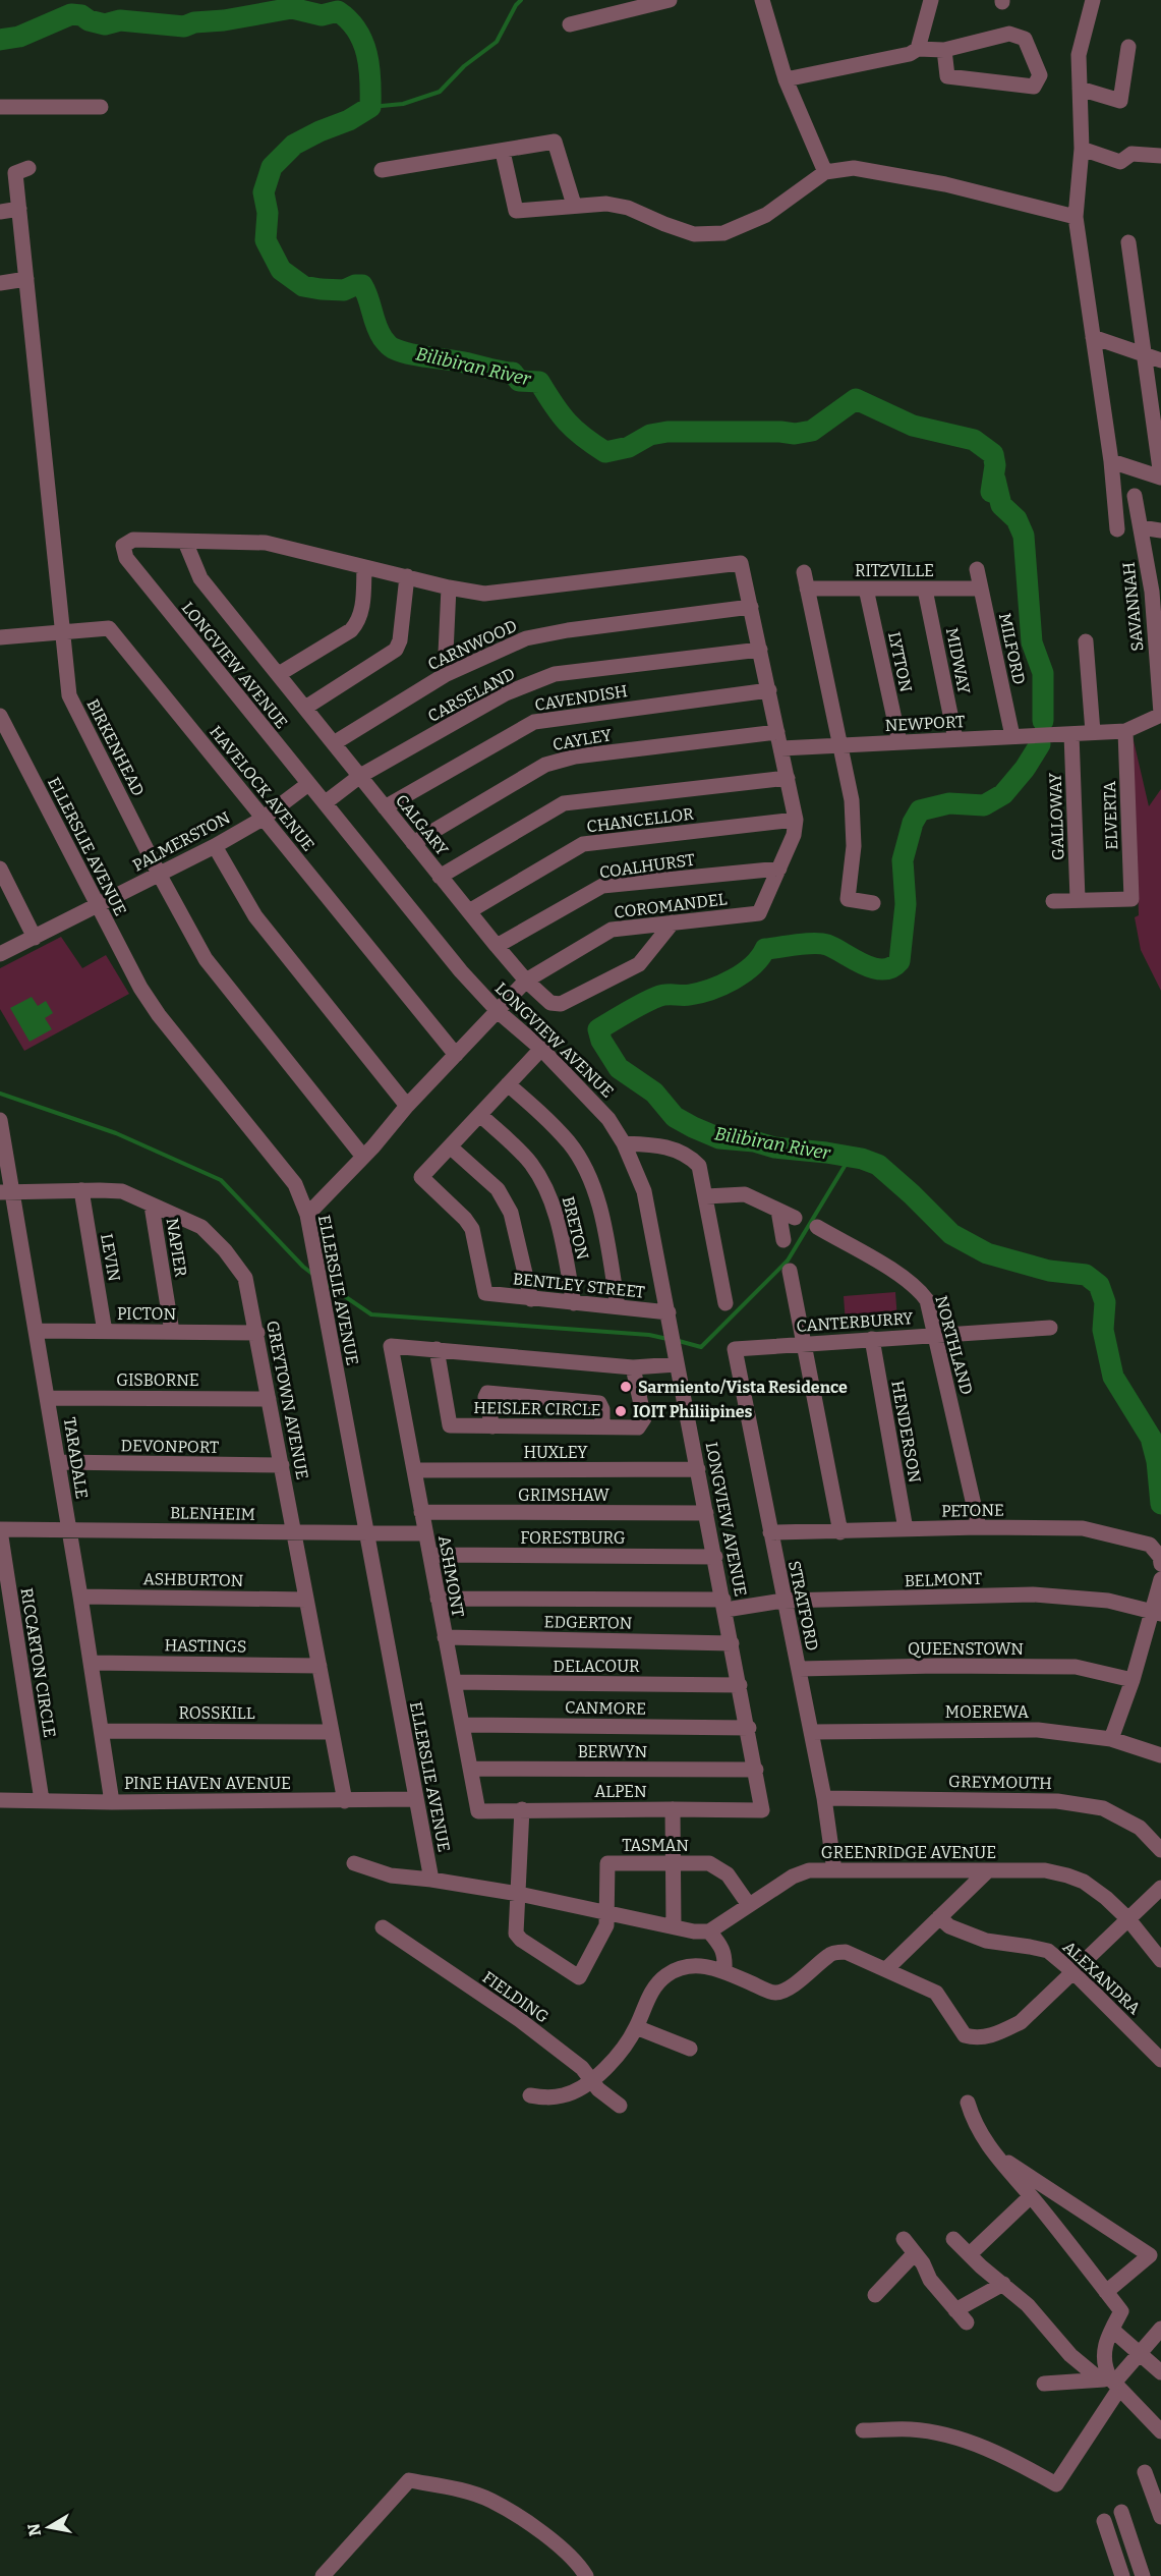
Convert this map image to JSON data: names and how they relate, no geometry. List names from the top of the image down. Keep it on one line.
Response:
{"streets":{"street":["RITZVILLE","SAVANNAH","CARNWOOD","MILFORD","MIDWAY","LYTTON","LONGVIEW AVENUE","CARSELAND","CAVENDISH","NEWPORT","CAYLEY","BIRKENHEAD","HAVELOCK AVENUE","ELVERTA","GALLOWAY","CHANCELLOR","CALGARY","PALMERSTON","ELLERSLIE AVENUE","COALHURST","COROMANDEL","BRETON","NAPIER","LEVIN","BENTLEY STREET","PICTON","CANTERBURRY","NORTHLAND","GISBORNE","GREYTOWN AVENUE","HEISLER CIRCLE","HENDERSON","DEVONPORT","HUXLEY","TARADALE","GRIMSHAW","PETONE","BLENHEIM","FORESTBURG","ASHMONT","ASHBURTON","BELMONT","STRATFORD","EDGERTON","HASTINGS","QUEENSTOWN","RICCARTON CIRCLE","DELACOUR","CANMORE","MOEREWA","ROSSKILL","BERWYN","GREYMOUTH","PINE HAVEN AVENUE","ALPEN","TASMAN","GREENRIDGE AVENUE","ALEXANDRA","FIELDING"]},"crossings":[["RITZVILLE","MILFORD"],["RITZVILLE","MIDWAY"],["RITZVILLE","LYTTON"],["CARNWOOD","CALGARY"],["CARNWOOD","COROMANDEL"],["MILFORD","NEWPORT"],["MIDWAY","NEWPORT"],["LYTTON","NEWPORT"],["LONGVIEW AVENUE","CARSELAND"],["LONGVIEW AVENUE","CALGARY"],["LONGVIEW AVENUE","PALMERSTON"],["LONGVIEW AVENUE","COROMANDEL"],["LONGVIEW AVENUE","BENTLEY STREET"],["LONGVIEW AVENUE","HUXLEY"],["LONGVIEW AVENUE","GRIMSHAW"],["LONGVIEW AVENUE","FORESTBURG"],["LONGVIEW AVENUE","BELMONT"],["LONGVIEW AVENUE","EDGERTON"],["LONGVIEW AVENUE","DELACOUR"],["LONGVIEW AVENUE","CANMORE"],["LONGVIEW AVENUE","BERWYN"],["LONGVIEW AVENUE","ALPEN"],["CARSELAND","CALGARY"],["CARSELAND","COROMANDEL"],["CAVENDISH","CALGARY"],["CAVENDISH","COROMANDEL"],["NEWPORT","ELVERTA"],["NEWPORT","GALLOWAY"],["NEWPORT","COROMANDEL"],["CAYLEY","CALGARY"],["CAYLEY","COROMANDEL"],["BIRKENHEAD","HAVELOCK AVENUE"],["BIRKENHEAD","PALMERSTON"],["BIRKENHEAD","COROMANDEL"],["HAVELOCK AVENUE","PALMERSTON"],["HAVELOCK AVENUE","COROMANDEL"],["ELVERTA","GALLOWAY"],["CHANCELLOR","CALGARY"],["CHANCELLOR","COROMANDEL"],["CALGARY","COALHURST"],["CALGARY","COROMANDEL"],["PALMERSTON","ELLERSLIE AVENUE"],["ELLERSLIE AVENUE","COROMANDEL"],["ELLERSLIE AVENUE","BLENHEIM"],["ELLERSLIE AVENUE","PINE HAVEN AVENUE"],["COALHURST","COROMANDEL"],["BRETON","BENTLEY STREET"],["NAPIER","PICTON"],["NAPIER","GREYTOWN AVENUE"],["LEVIN","PICTON"],["LEVIN","GREYTOWN AVENUE"],["PICTON","GREYTOWN AVENUE"],["PICTON","TARADALE"],["CANTERBURRY","NORTHLAND"],["CANTERBURRY","HENDERSON"],["CANTERBURRY","STRATFORD"],["NORTHLAND","PETONE"],["GISBORNE","GREYTOWN AVENUE"],["GISBORNE","TARADALE"],["GREYTOWN AVENUE","DEVONPORT"],["GREYTOWN AVENUE","TARADALE"],["GREYTOWN AVENUE","BLENHEIM"],["GREYTOWN AVENUE","ASHBURTON"],["GREYTOWN AVENUE","HASTINGS"],["GREYTOWN AVENUE","ROSSKILL"],["GREYTOWN AVENUE","PINE HAVEN AVENUE"],["HEISLER CIRCLE","ASHMONT"],["HENDERSON","PETONE"],["DEVONPORT","TARADALE"],["HUXLEY","ASHMONT"],["TARADALE","BLENHEIM"],["TARADALE","ASHBURTON"],["TARADALE","HASTINGS"],["TARADALE","ROSSKILL"],["TARADALE","PINE HAVEN AVENUE"],["GRIMSHAW","ASHMONT"],["PETONE","STRATFORD"],["BLENHEIM","ASHMONT"],["BLENHEIM","RICCARTON CIRCLE"],["FORESTBURG","ASHMONT"],["ASHMONT","BELMONT"],["ASHMONT","EDGERTON"],["ASHMONT","DELACOUR"],["ASHMONT","CANMORE"],["ASHMONT","BERWYN"],["ASHMONT","ALPEN"],["BELMONT","STRATFORD"],["STRATFORD","QUEENSTOWN"],["STRATFORD","MOEREWA"],["STRATFORD","GREYMOUTH"],["STRATFORD","GREENRIDGE AVENUE"],["RICCARTON CIRCLE","PINE HAVEN AVENUE"],["ALPEN","TASMAN"],["TASMAN","GREENRIDGE AVENUE"]],"water":["Bilibiran River"],"places":["Sarmiento/Vista Residence","IOIT Philiipines"],"north":"left"}
